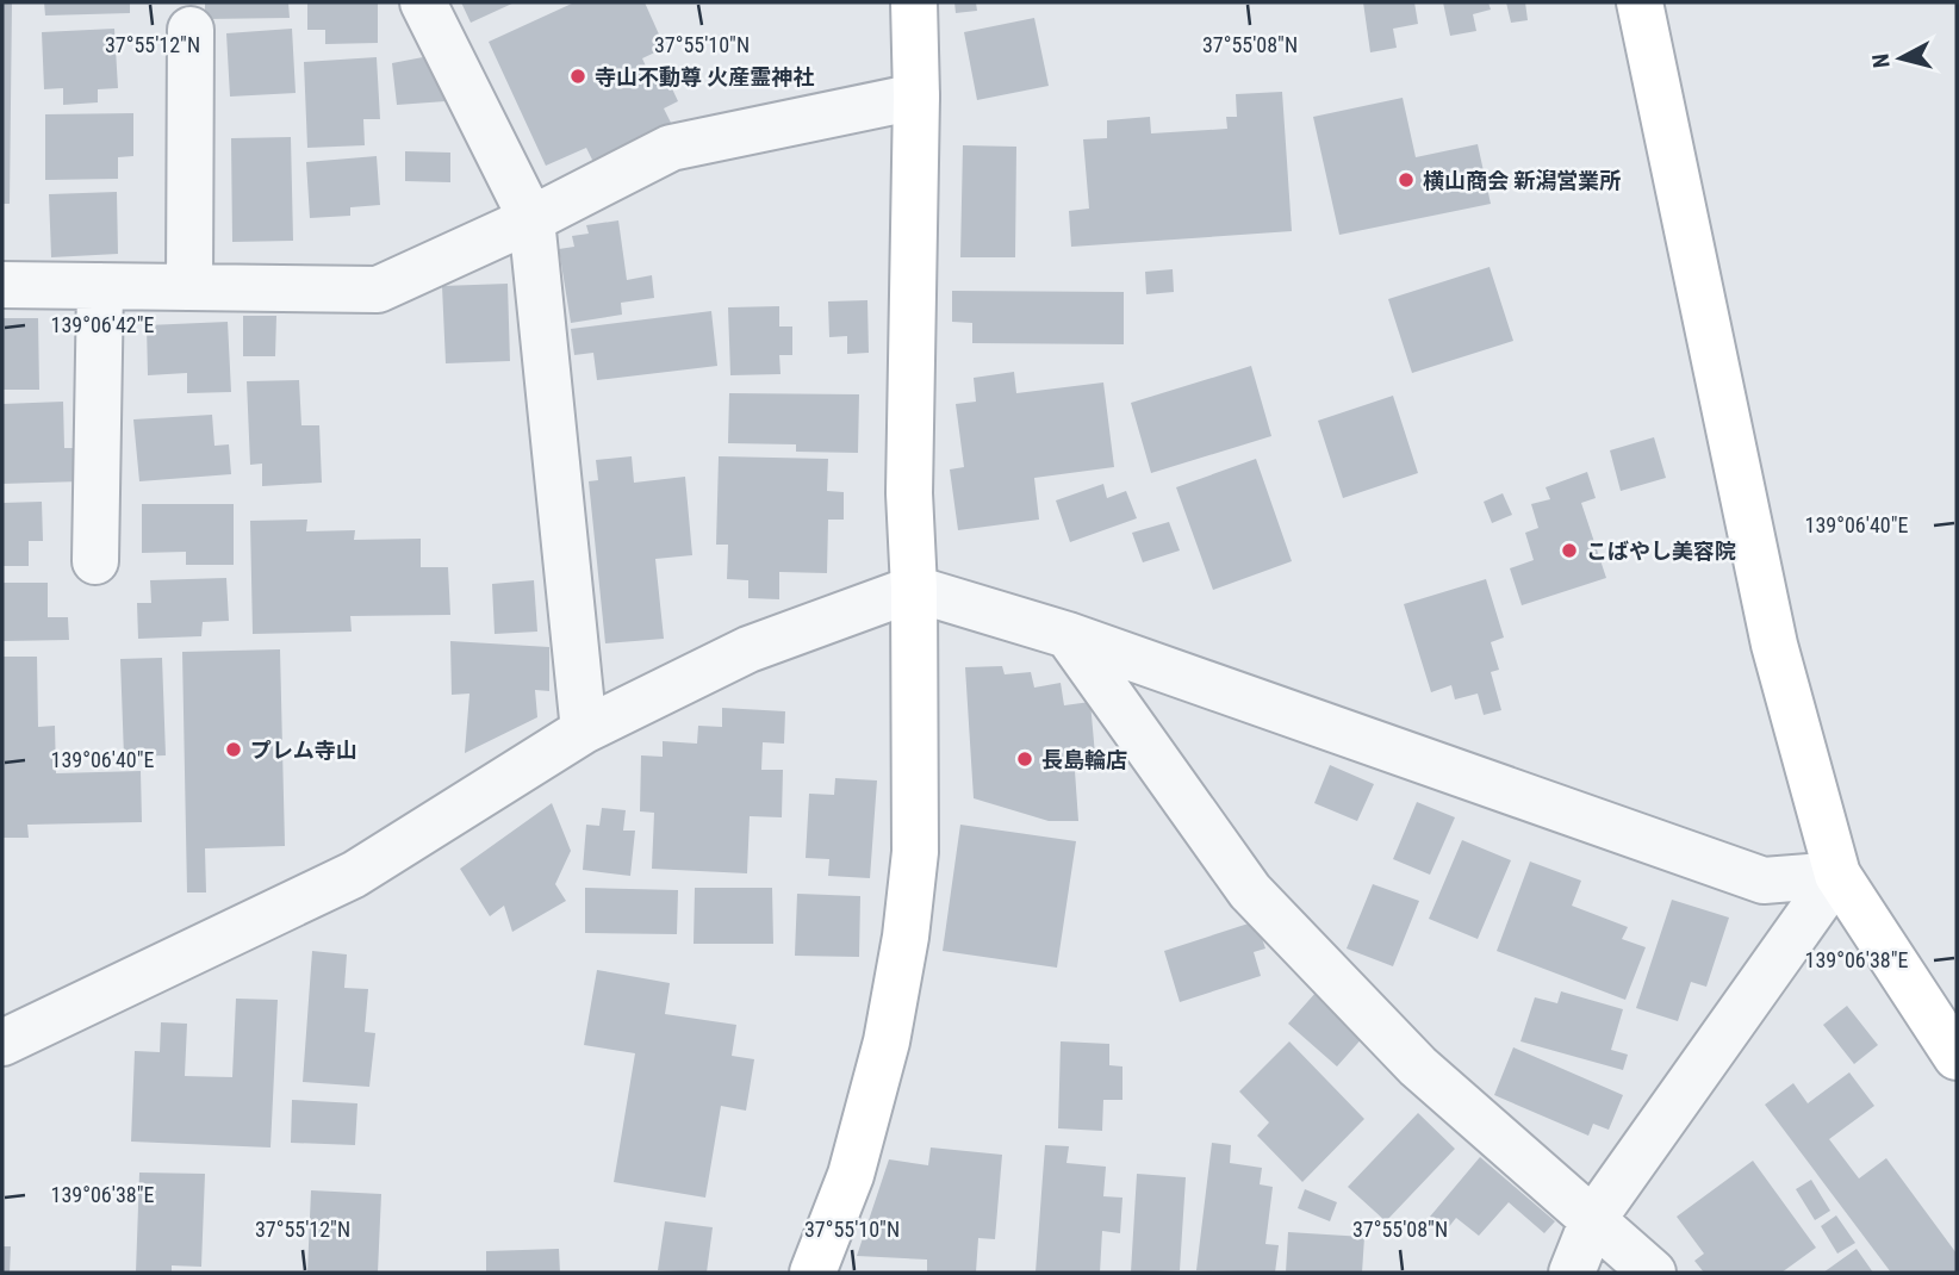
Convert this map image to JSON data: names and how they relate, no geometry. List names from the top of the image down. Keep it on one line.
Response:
{"places":["寺山不動尊 火産霊神社","横山商会 新潟営業所","こばやし美容院","プレム寺山","長島輪店"],"north":"left","coordinates":["37°55'12\"N","37°55'10\"N","37°55'08\"N","139°06'42\"E","139°06'40\"E","139°06'38\"E"]}
